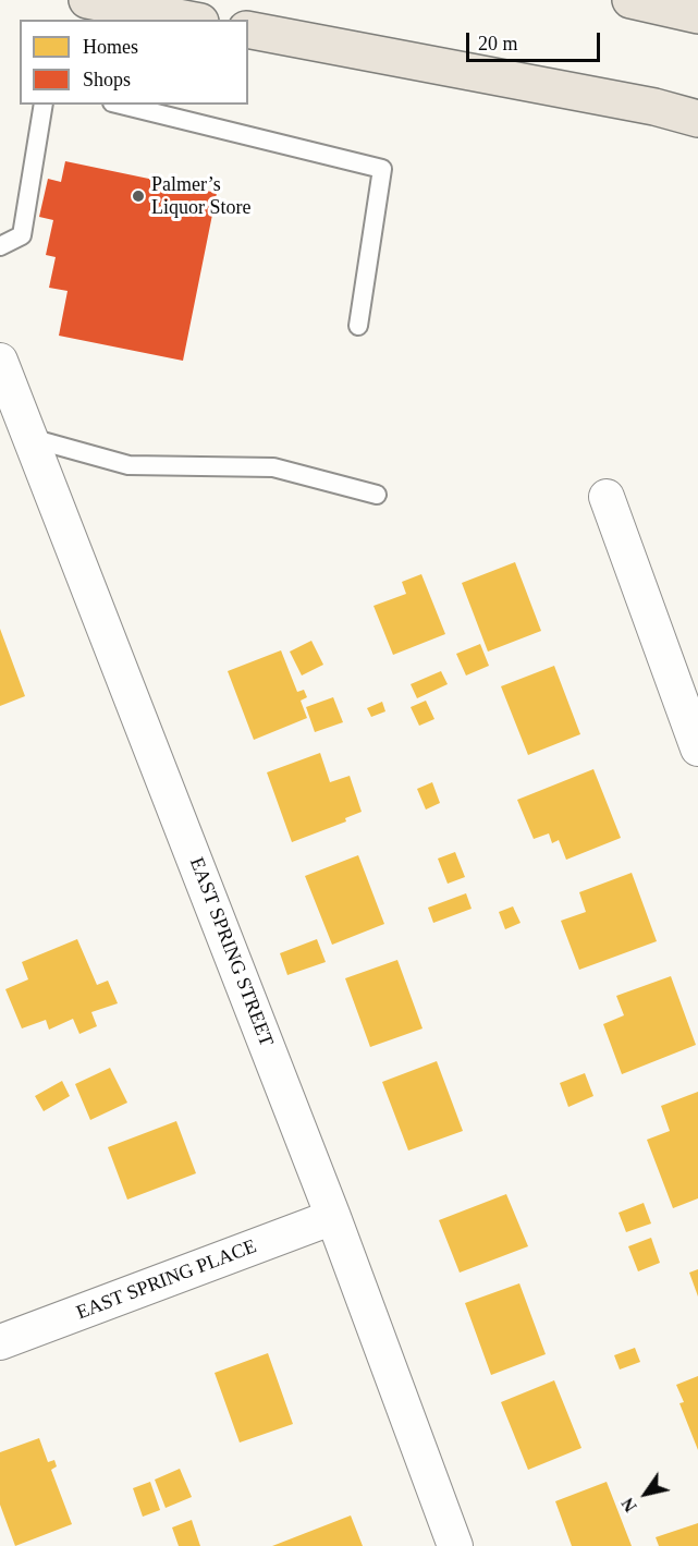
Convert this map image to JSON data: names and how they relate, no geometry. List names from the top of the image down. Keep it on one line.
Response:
{"streets":{"street":["EAST SPRING STREET","EAST SPRING PLACE"]},"crossings":[["EAST SPRING STREET","EAST SPRING PLACE"]],"places":["Palmer’s Liquor Store"],"legend":["Homes","Shops"],"scale_bar":"20 m","north":"bottom left"}
